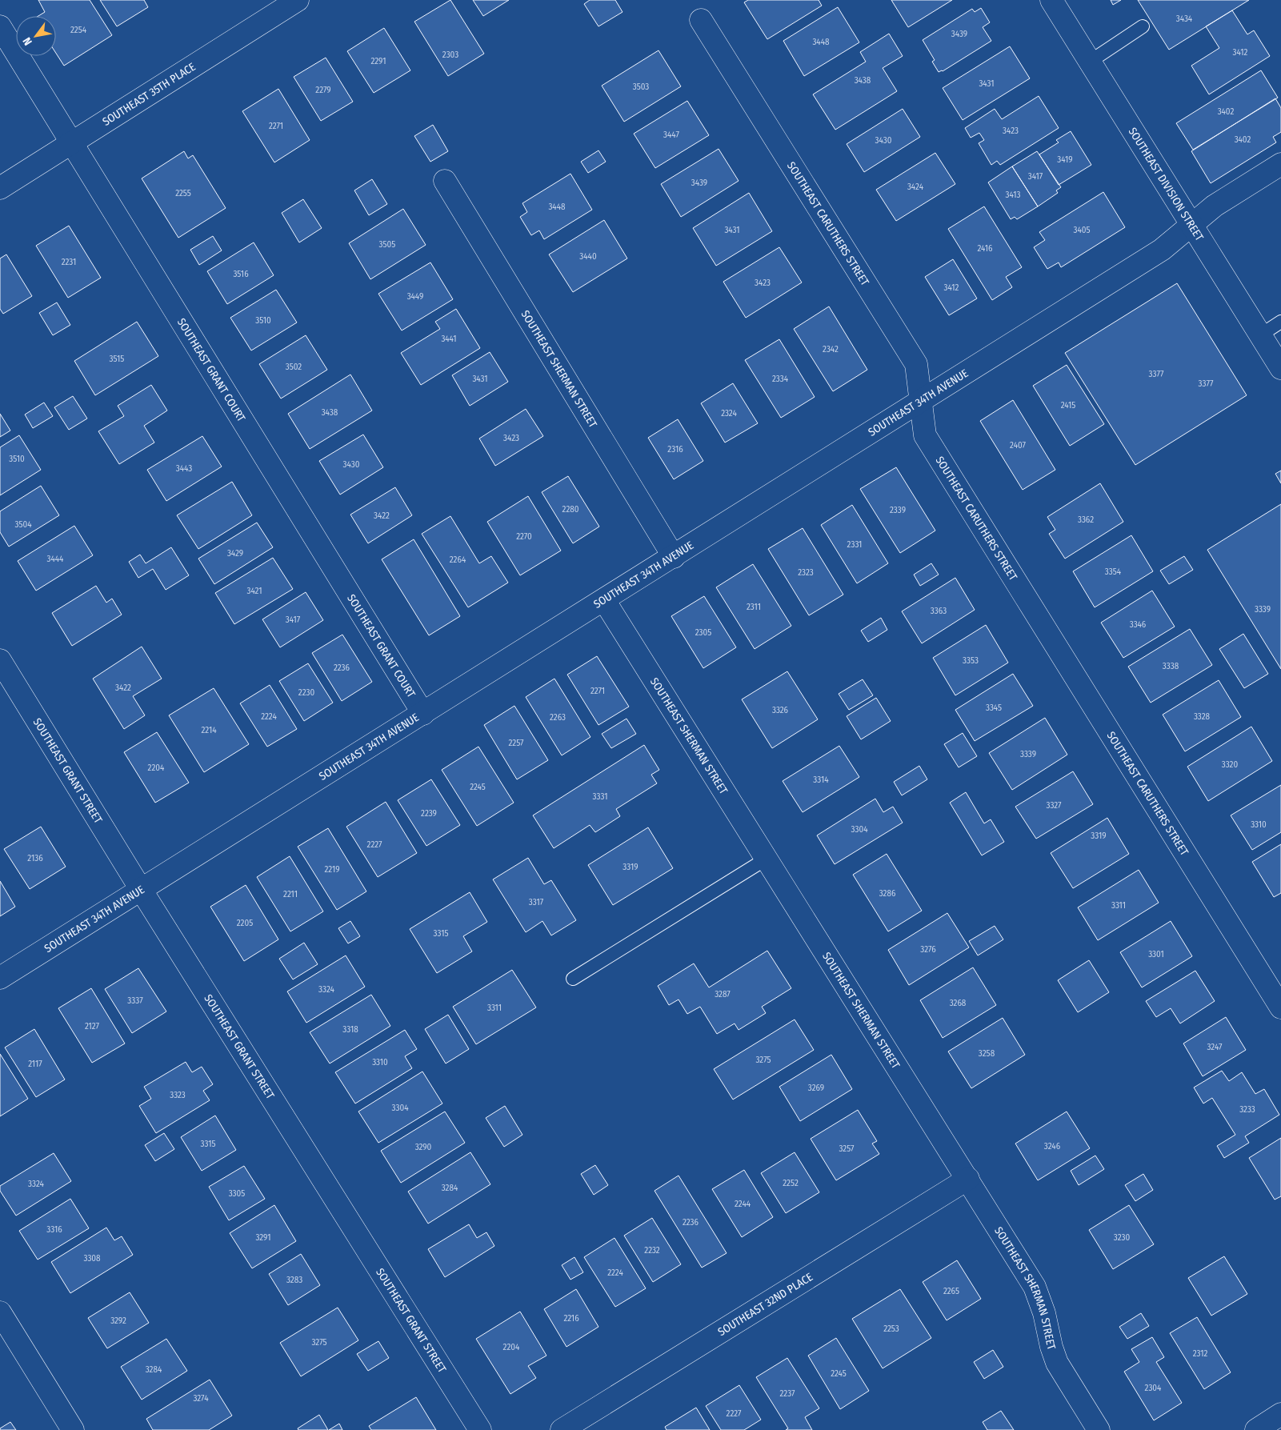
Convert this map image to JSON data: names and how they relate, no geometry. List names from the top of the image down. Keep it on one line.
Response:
{"streets":{"street":["SOUTHEAST 35TH PLACE","SOUTHEAST DIVISION STREET","SOUTHEAST CARUTHERS STREET","SOUTHEAST SHERMAN STREET","SOUTHEAST GRANT COURT","SOUTHEAST 34TH AVENUE","SOUTHEAST GRANT STREET","SOUTHEAST 32ND PLACE"]},"crossings":[["SOUTHEAST 35TH PLACE","SOUTHEAST GRANT COURT"],["SOUTHEAST DIVISION STREET","SOUTHEAST 34TH AVENUE"],["SOUTHEAST CARUTHERS STREET","SOUTHEAST 34TH AVENUE"],["SOUTHEAST SHERMAN STREET","SOUTHEAST 34TH AVENUE"],["SOUTHEAST SHERMAN STREET","SOUTHEAST 32ND PLACE"],["SOUTHEAST GRANT COURT","SOUTHEAST 34TH AVENUE"],["SOUTHEAST 34TH AVENUE","SOUTHEAST GRANT STREET"]],"house_numbers":["3434","2254","3439","3448","3412","2303","2291","3438","3431","3503","2279","3402","2271","3423","3447","3402","3430","3419","3417","3439","3424","2255","3413","3448","3431","3405","3505","2416","3440","2231","3516","3423","3412","3449","3510","3441","2342","3515","3502","3377","3431","2334","3377","2415","3438","2324","3423","2407","2316","3510","3430","3443","2280","2339","3422","3362","3504","2270","2331","3429","3444","2264","3354","2323","3421","2311","3339","3363","3417","3346","2305","3353","3338","2236","3422","2271","2230","3345","3326","2224","3328","2263","2214","2257","3339","3320","2204","3314","2245","3331","3327","2239","3310","3304","3319","2227","2136","3319","2219","3286","2211","3317","3311","2205","3315","3276","3301","3324","3287","3337","3268","3311","2127","3318","3247","3258","3275","3310","2117","3269","3323","3304","3233","3315","3246","3290","3257","2252","3324","3284","3305","2244","2236","3316","3291","3230","2232","3308","2224","3283","2265","2216","3292","2253","3275","2204","2312","3284","2245","2304","2237","3274","2227"],"north":"bottom left"}
